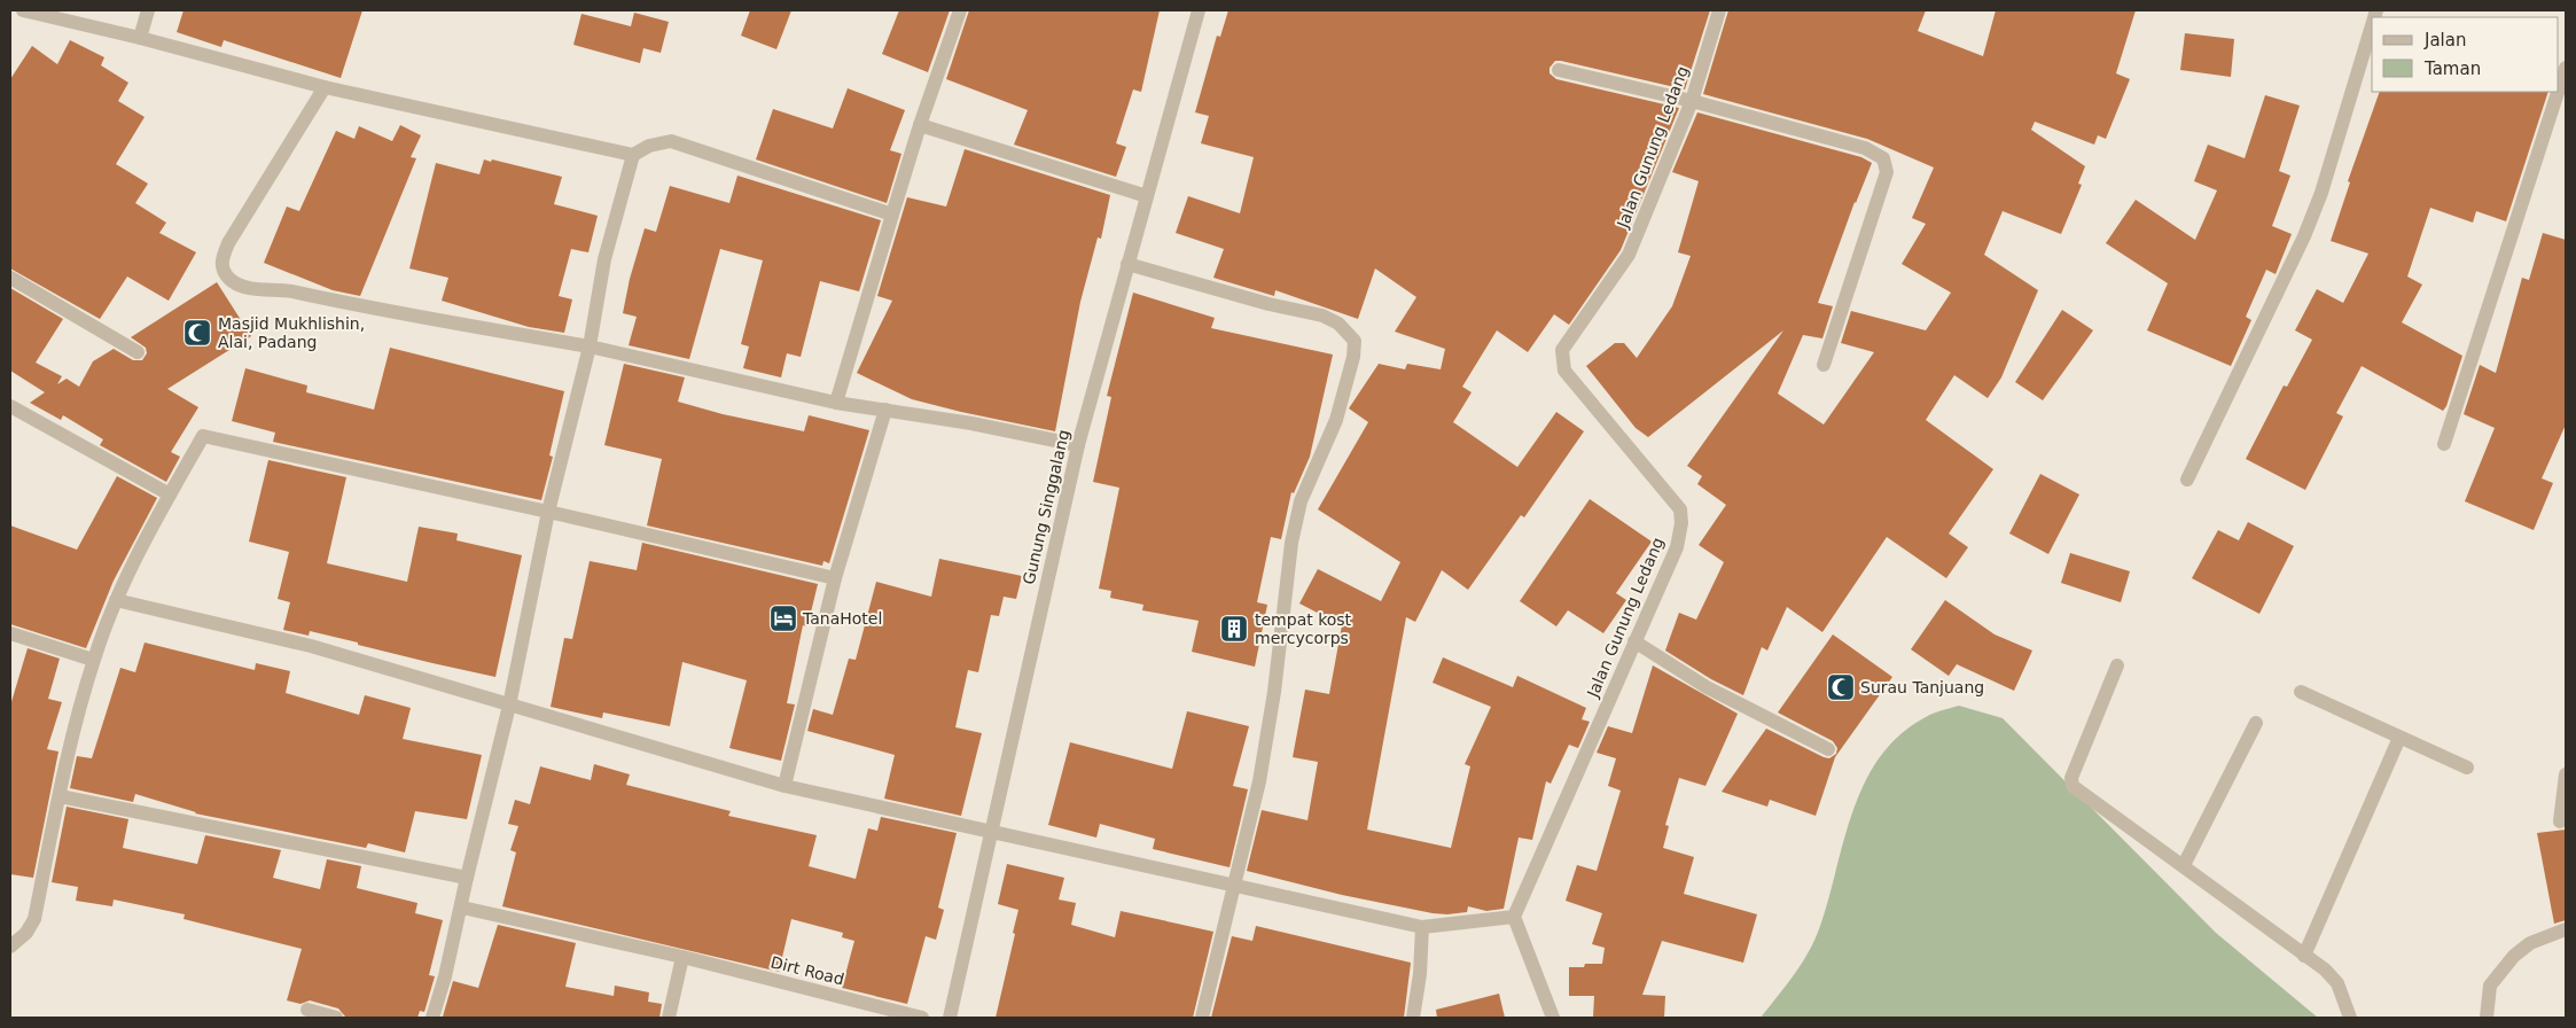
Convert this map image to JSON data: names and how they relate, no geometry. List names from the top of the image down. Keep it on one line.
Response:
{"streets":{"street":["Jalan Gunung Ledang","Gunung Singgalang","Dirt Road"]},"places":{"mosque":["Masjid Mukhlishin, Alai, Padang","Surau Tanjuang"],"hotel":["TanaHotel"],"building":["tempat kost mercycorps"]},"legend":["Jalan","Taman"]}
